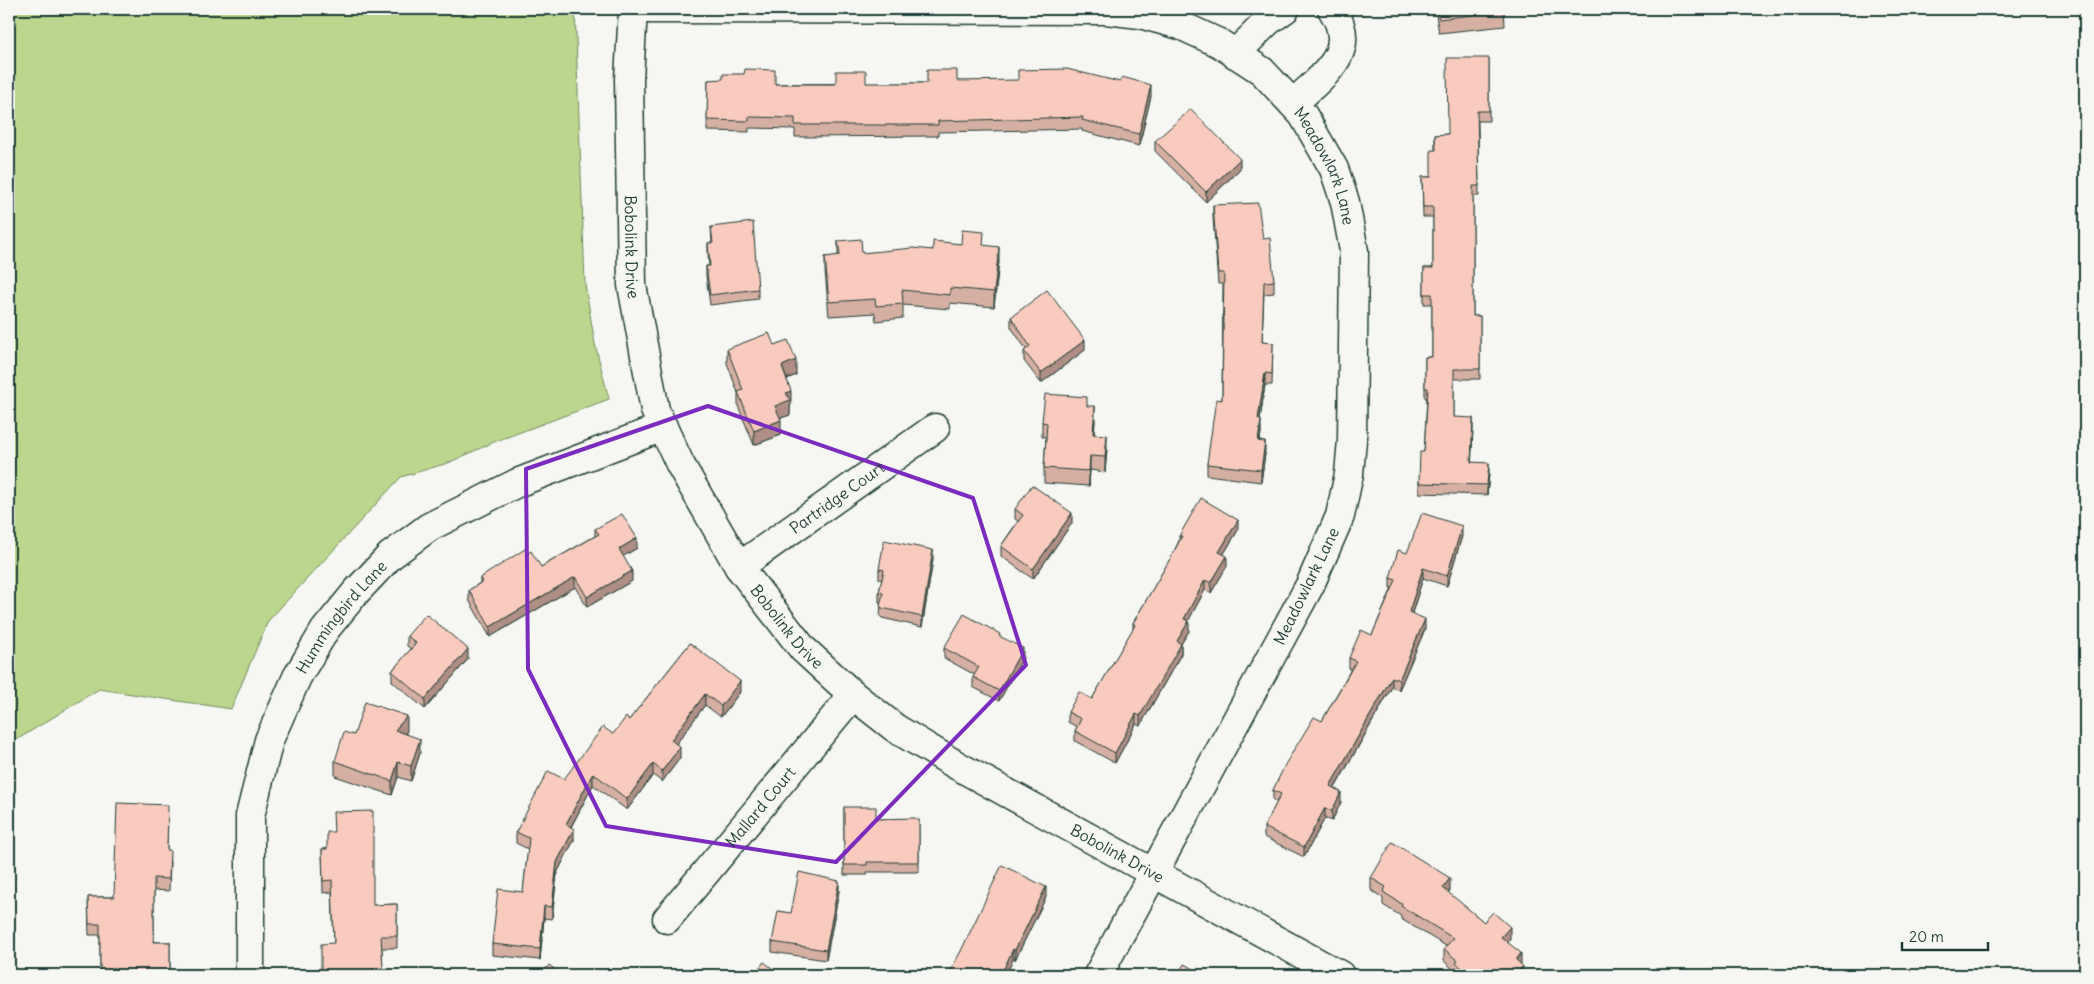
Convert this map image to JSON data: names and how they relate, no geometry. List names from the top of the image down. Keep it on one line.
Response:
{"streets":{"street":["Meadowlark Lane","Bobolink Drive","Partridge Court","Hummingbird Lane","Mallard Court"]},"crossings":[["Meadowlark Lane","Bobolink Drive"],["Bobolink Drive","Partridge Court"],["Bobolink Drive","Hummingbird Lane"],["Bobolink Drive","Mallard Court"]],"scale_bar":"20 m"}
